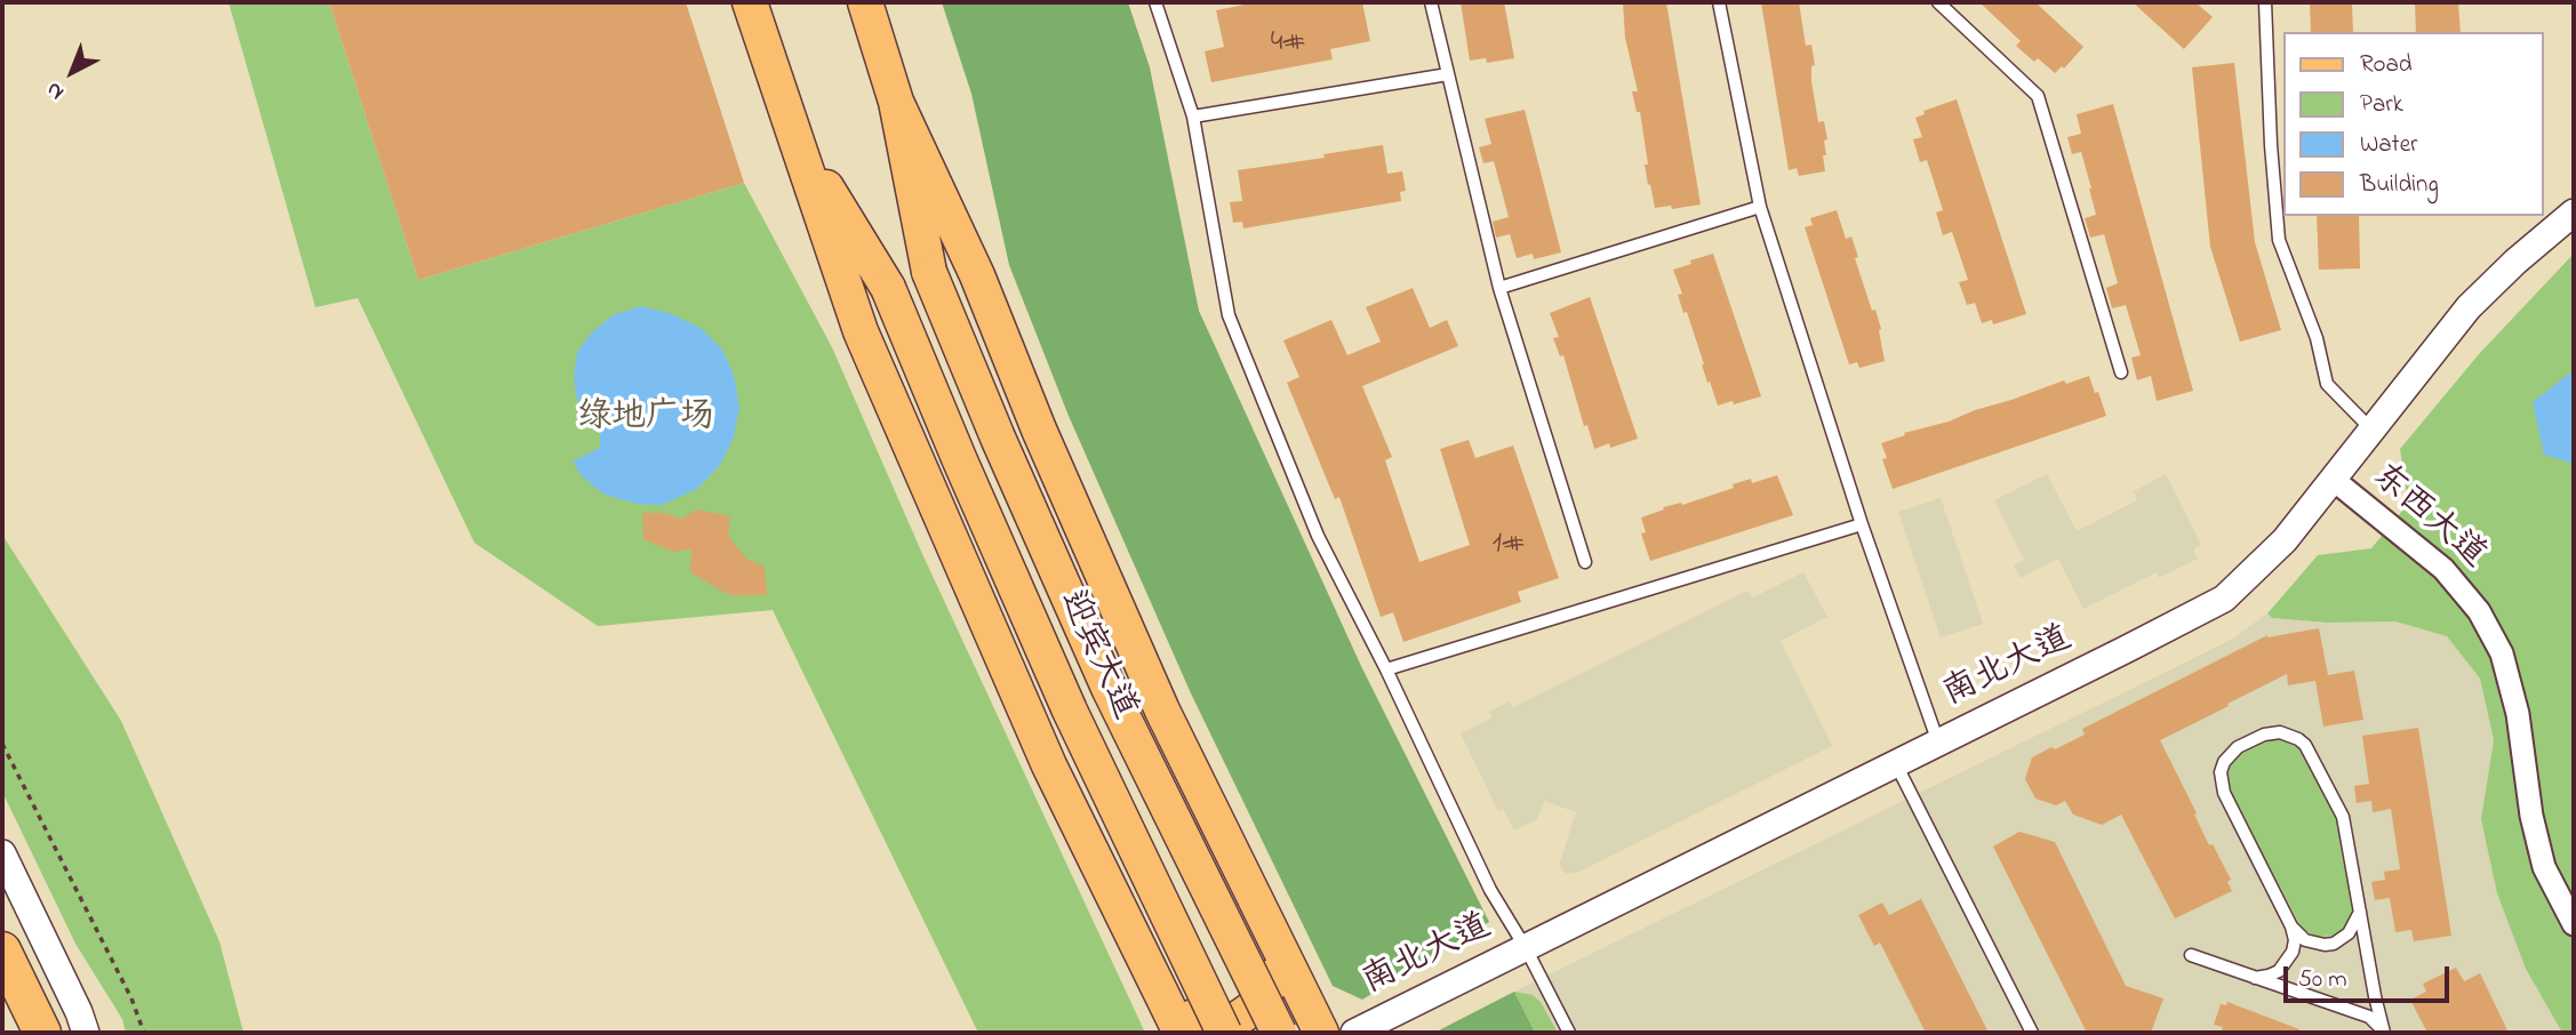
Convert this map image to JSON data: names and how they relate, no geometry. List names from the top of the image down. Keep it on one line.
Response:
{"streets":{"main road":["迎宾大道"],"street":["东西大道","南北大道"]},"crossings":[["东西大道","南北大道"]],"parks":["绿地广场"],"house_numbers":["4#","1#"],"legend":["Road","Park","Water","Building"],"scale_bar":"50 m","north":"bottom left"}
